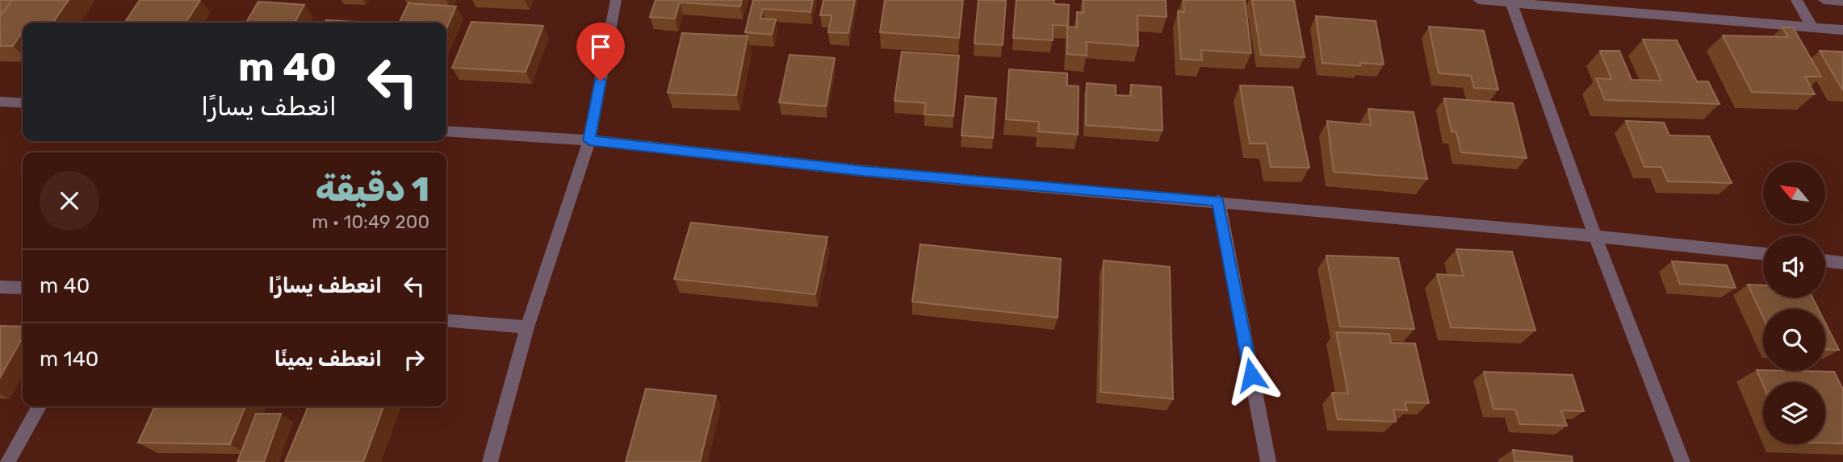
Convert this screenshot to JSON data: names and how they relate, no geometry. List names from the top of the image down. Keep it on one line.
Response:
{"north":"top left","page":{"turn":["40 m","انعطف يسارًا"],"heading":["1 دقيقة","200 m · 10:49"],"list":[{"name":"انعطف يسارًا","value":"40 m"},{"name":"انعطف يمينًا","value":"140 m"}]}}
